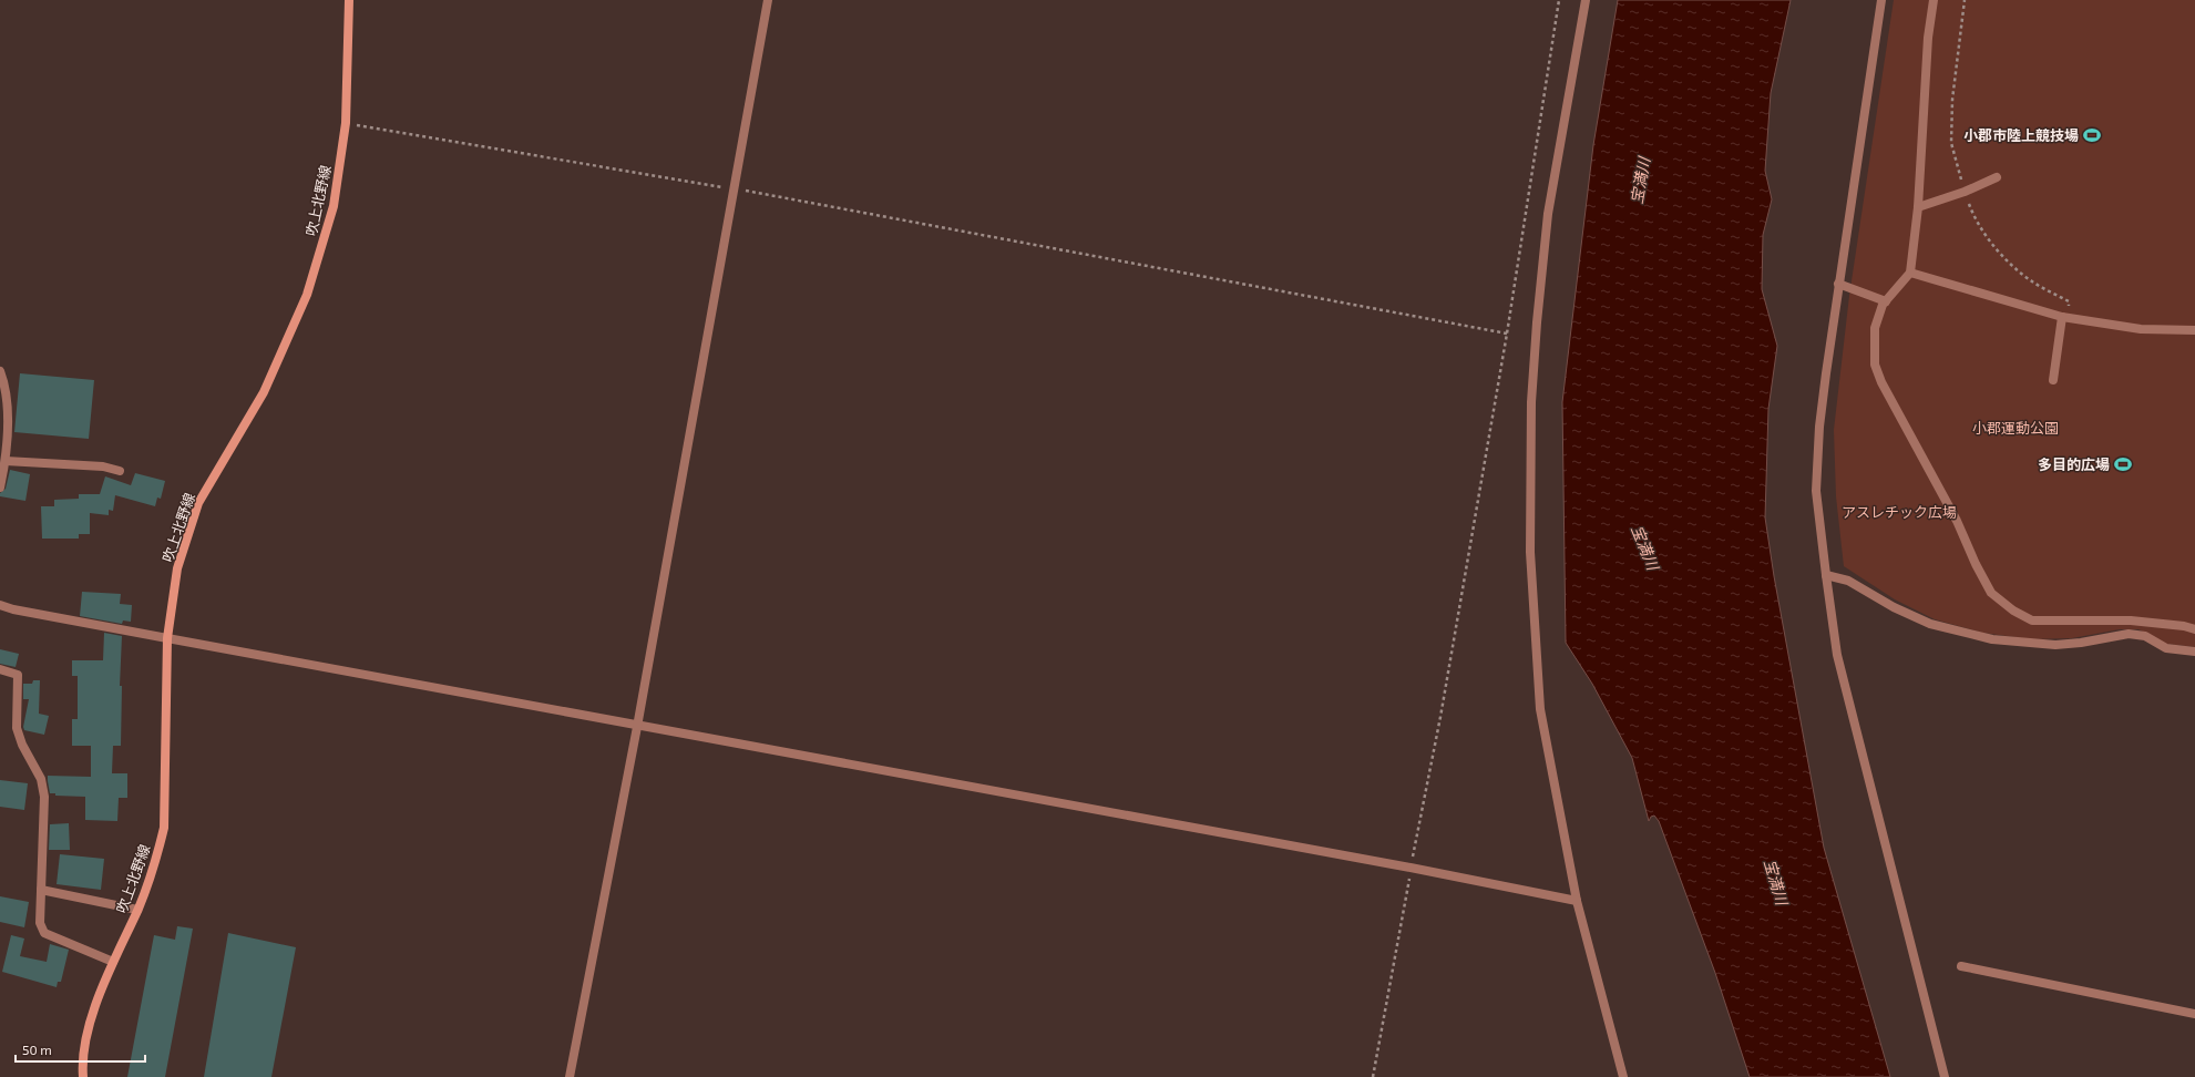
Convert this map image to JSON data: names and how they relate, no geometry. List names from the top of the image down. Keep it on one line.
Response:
{"streets":{"main road":["吹上北野線"]},"water":["宝満川"],"parks":["小郡運動公園","アスレチック広場"],"places":{"sports":["小郡市陸上競技場","多目的広場"]},"scale_bar":"50 m"}
